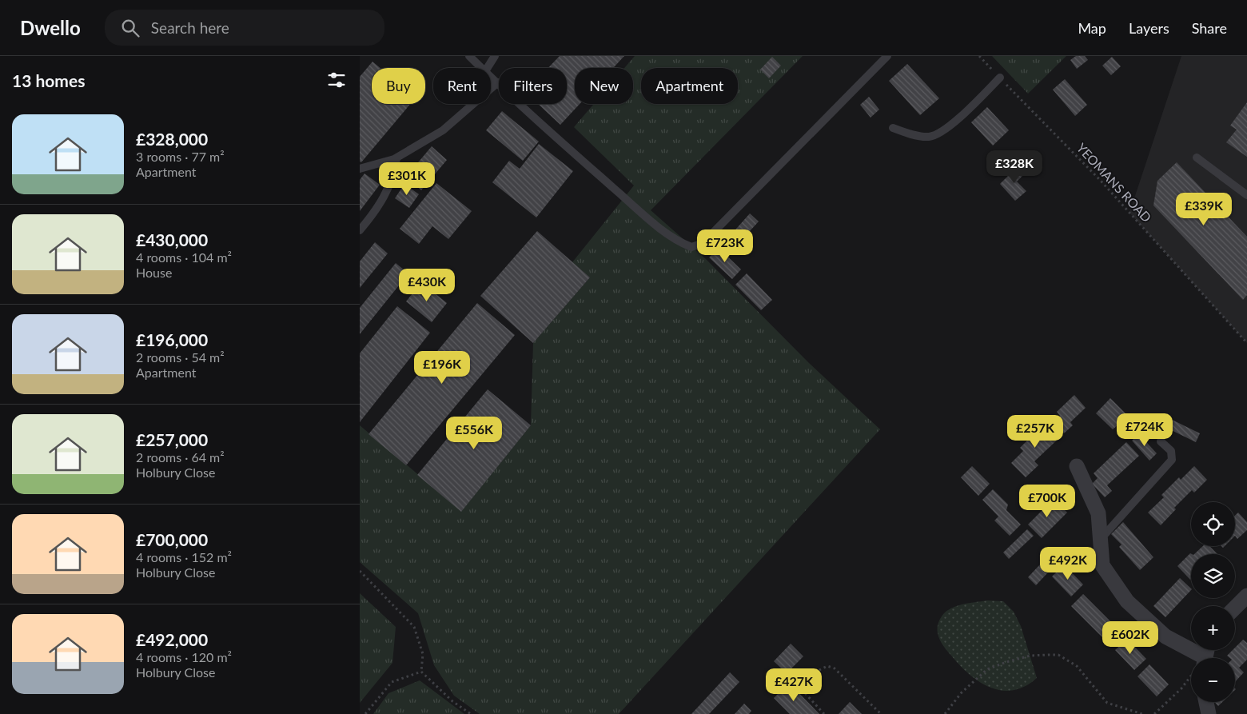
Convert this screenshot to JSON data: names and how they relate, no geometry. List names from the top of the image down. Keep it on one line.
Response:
{"streets":{"path":["YEOMANS ROAD"]},"page":{"header":"Dwello","search":"Search here","nav":["Map","Layers","Share"],"heading":"13 homes","chip":["Buy","Rent","Filters","New","Apartment"],"list":[{"name":"£328,000","note":"3 rooms · 77 m² · Apartment"},{"name":"£430,000","note":"4 rooms · 104 m² · House"},{"name":"£196,000","note":"2 rooms · 54 m² · Apartment"},{"name":"£257,000","note":"2 rooms · 64 m² · Holbury Close"},{"name":"£700,000","note":"4 rooms · 152 m² · Holbury Close"},{"name":"£492,000","note":"4 rooms · 120 m² · Holbury Close"}],"price":["£328K","£301K","£339K","£723K","£430K","£196K","£724K","£257K","£556K","£700K","£492K","£602K","£427K"],"map_buttons":["+","−"]}}
